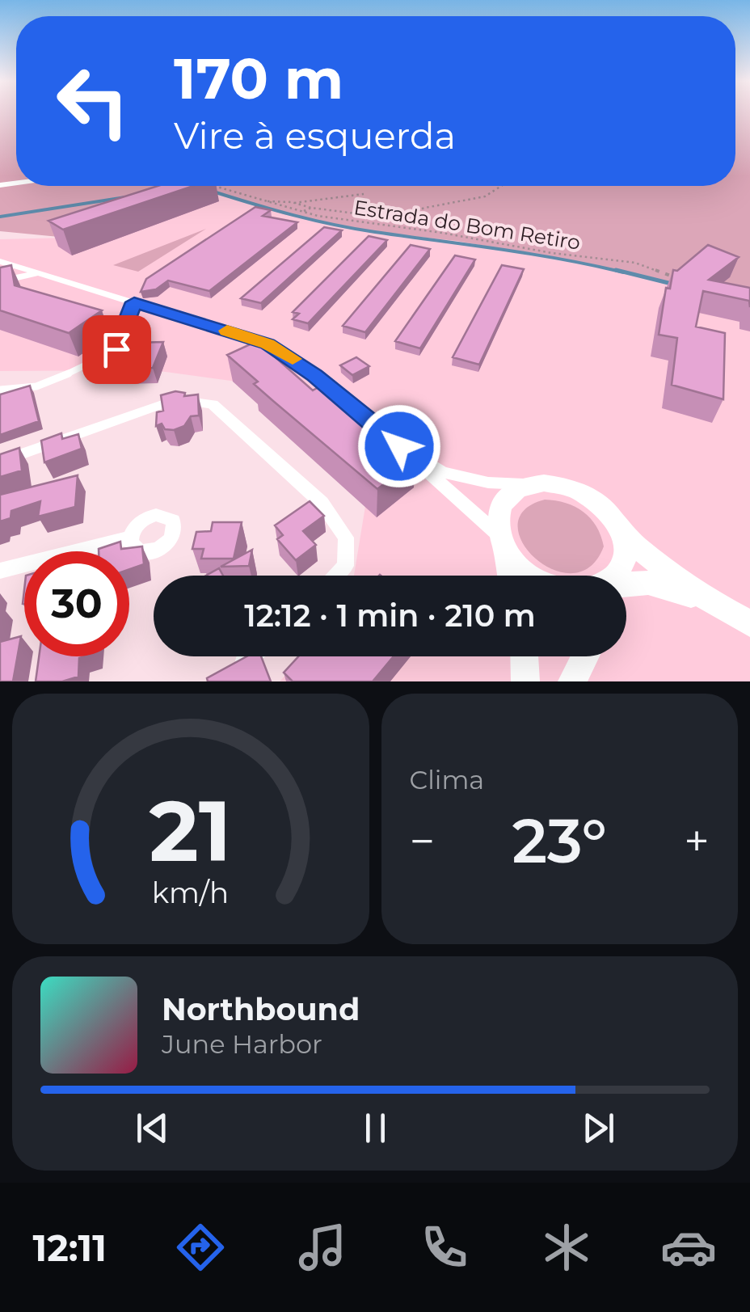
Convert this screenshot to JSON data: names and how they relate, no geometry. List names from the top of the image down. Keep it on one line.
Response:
{"streets":{"path":["Estrada do Bom Retiro"]},"page":{"turn":["170 m","Vire à esquerda"],"limit":"30","trip":"12:12 · 1 min · 210 m","tile":"Clima","heat":["−","23°","+"],"song":["Northbound","June Harbor"],"tabs":"12:11","gauge":["21","km/h"]}}
